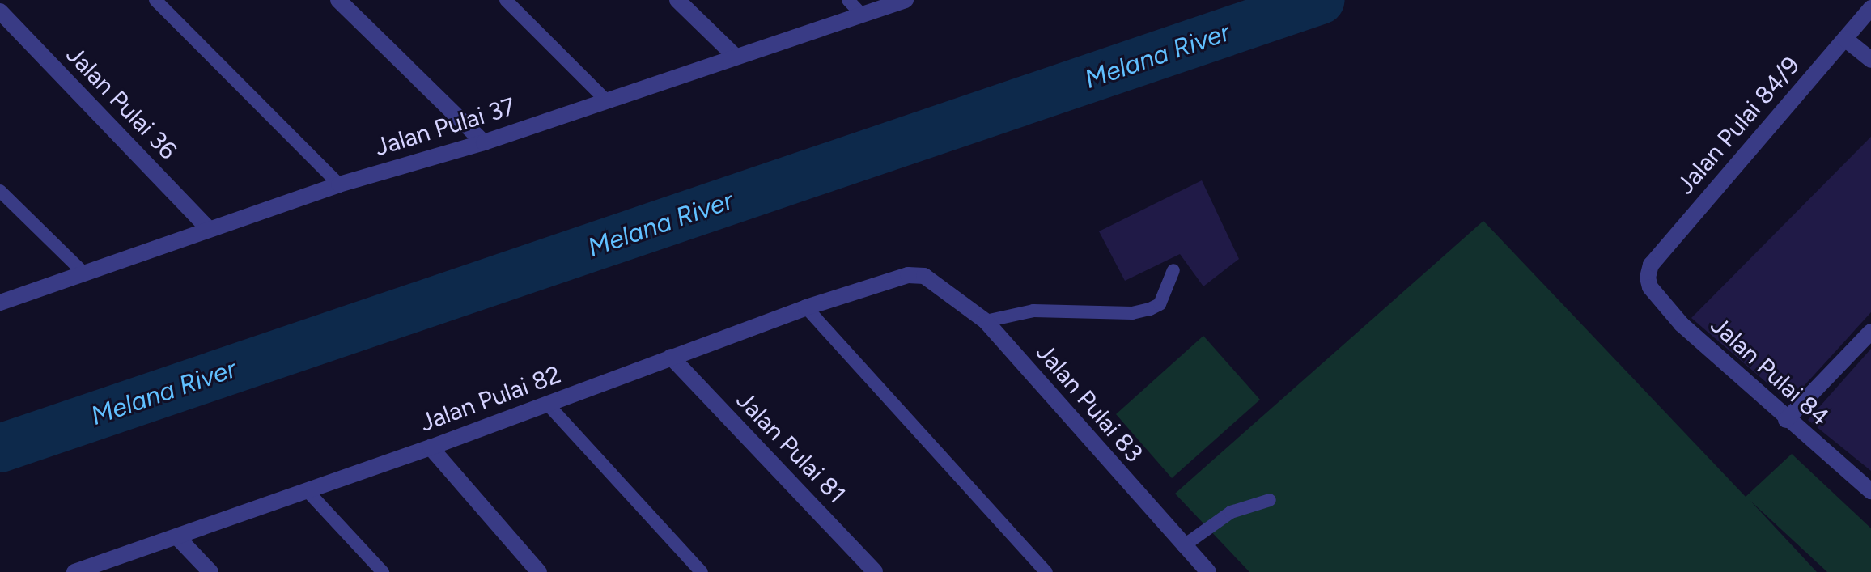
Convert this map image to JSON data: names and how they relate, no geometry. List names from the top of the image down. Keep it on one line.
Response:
{"streets":{"street":["Jalan Pulai 36","Jalan Pulai 84/9","Jalan Pulai 37","Jalan Pulai 84","Jalan Pulai 82","Jalan Pulai 83","Jalan Pulai 81"]},"crossings":[["Jalan Pulai 36","Jalan Pulai 37"],["Jalan Pulai 84/9","Jalan Pulai 84"],["Jalan Pulai 82","Jalan Pulai 83"],["Jalan Pulai 82","Jalan Pulai 81"]],"water":["Melana River"]}
